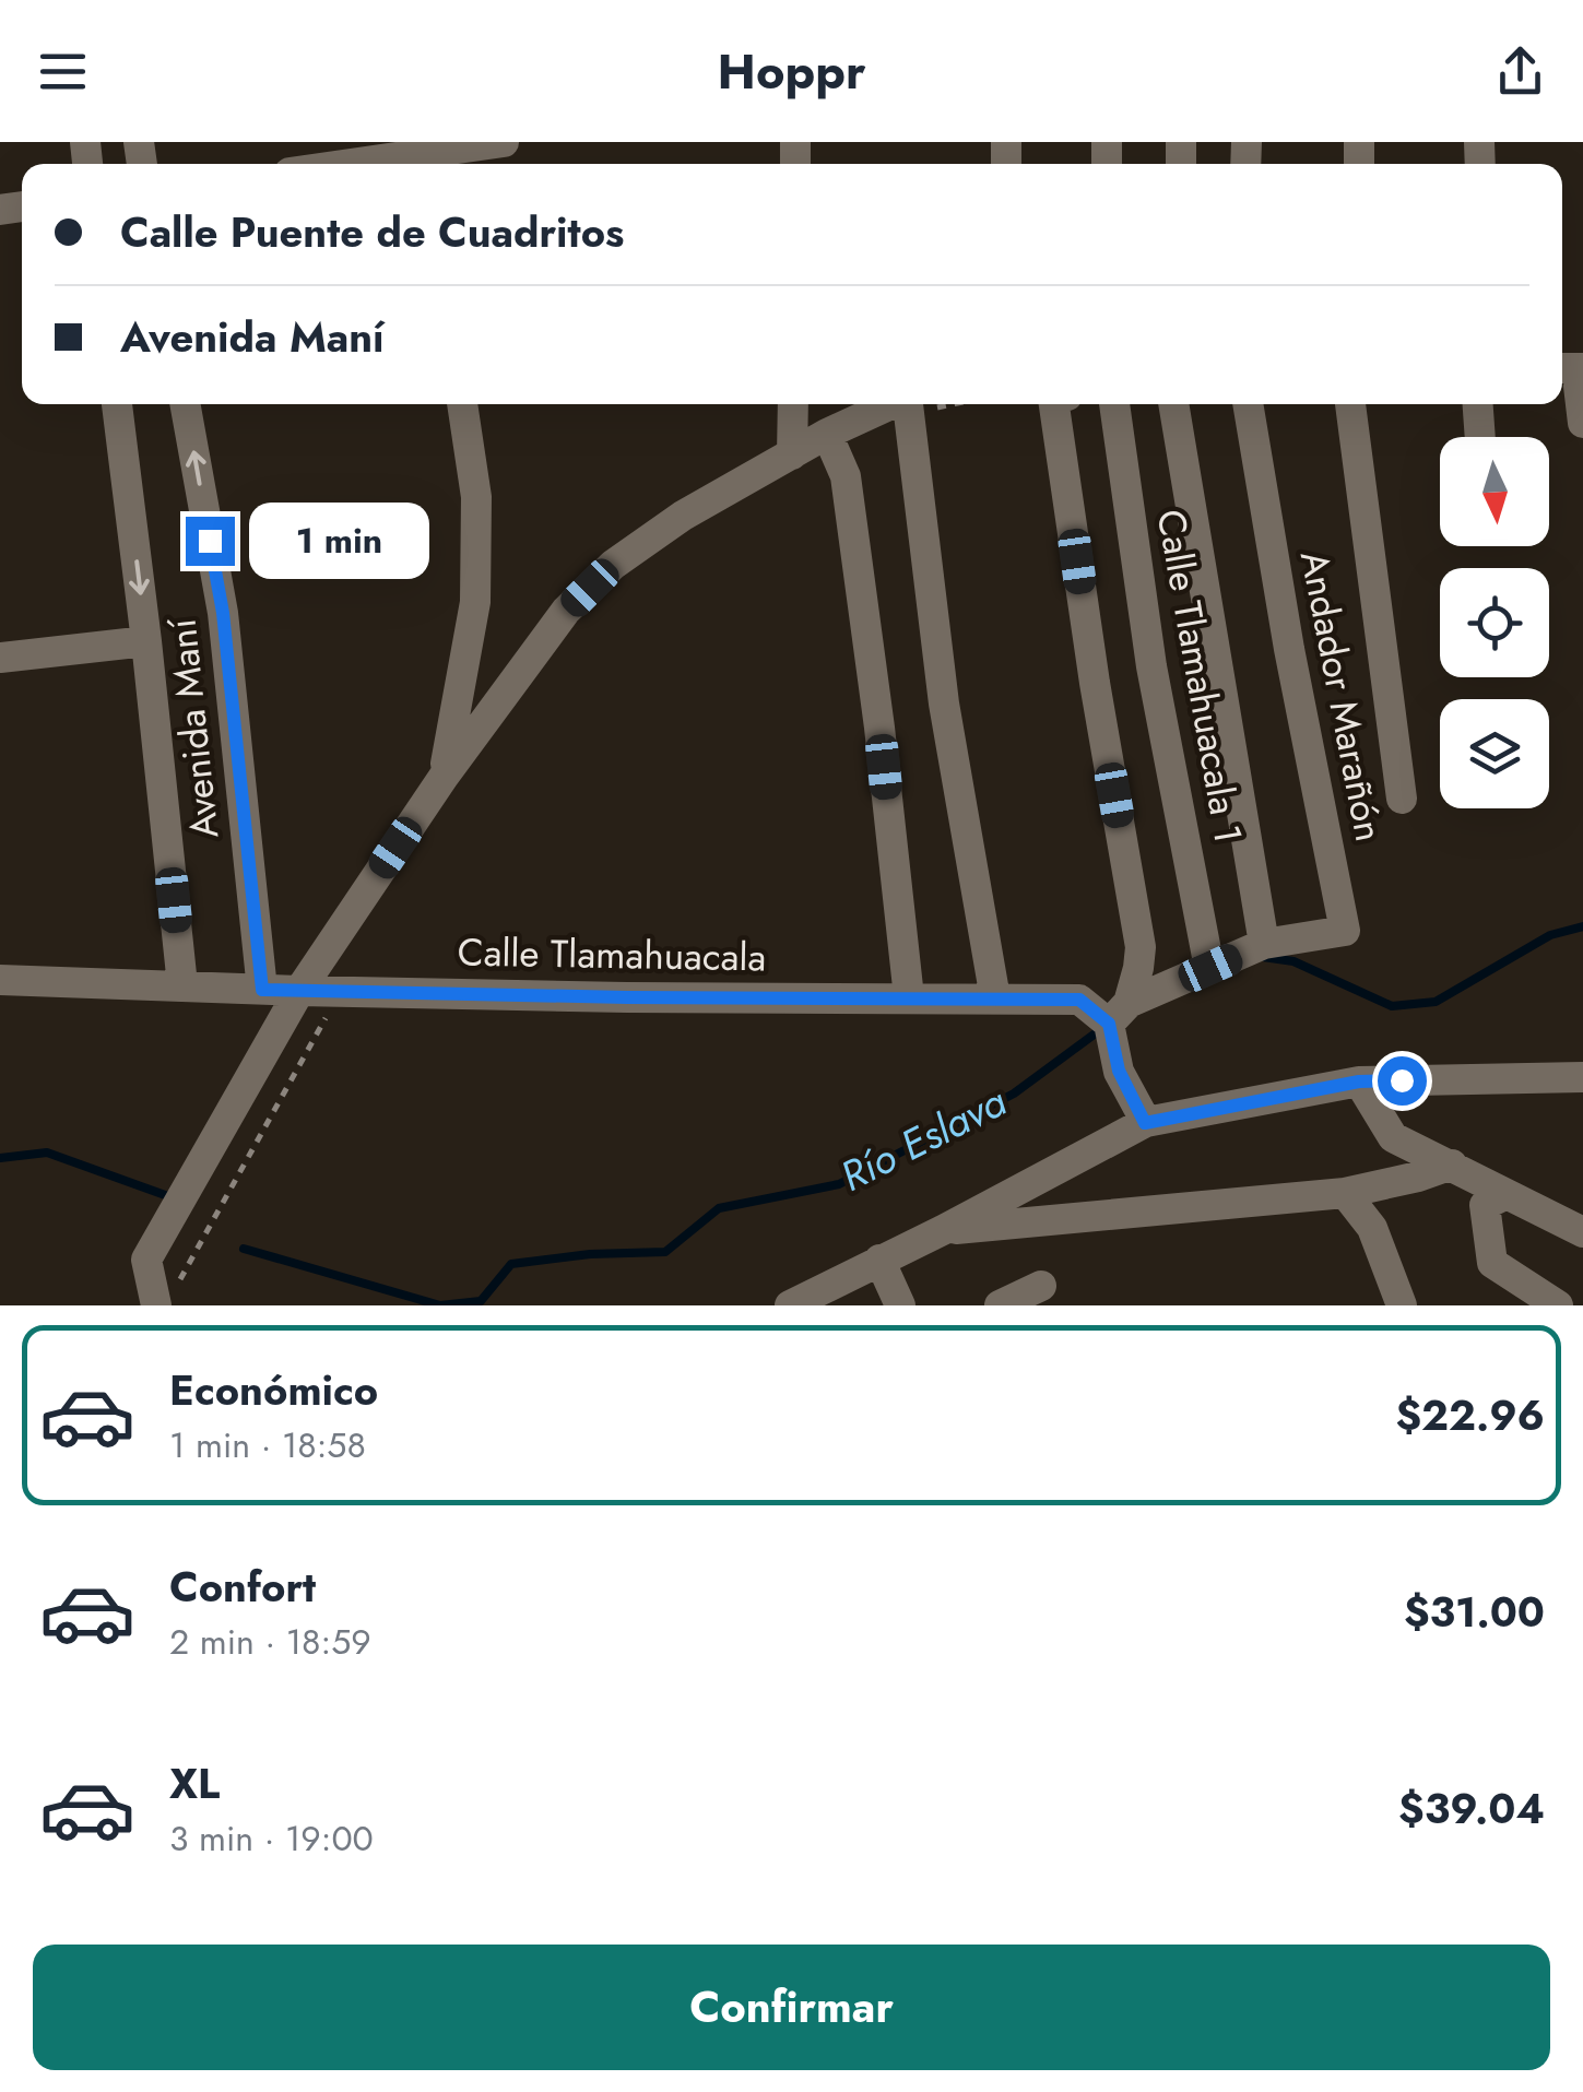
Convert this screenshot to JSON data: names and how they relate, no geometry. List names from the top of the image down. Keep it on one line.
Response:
{"streets":{"street":["Calle Tlamahuacala 1","Andador Marañón","Avenida Maní","Calle Tlamahuacala"]},"crossings":[["Avenida Maní","Calle Tlamahuacala"]],"water":["Río Eslava"],"north":"bottom","page":{"header":"Hoppr","banner":["Calle Puente de Cuadritos","Avenida Maní"],"bubble":"1 min","list":[{"name":"Económico","note":"1 min · 18:58","value":"$22.96"},{"name":"Confort","note":"2 min · 18:59","value":"$31.00"},{"name":"XL","note":"3 min · 19:00","value":"$39.04"}],"buttons":"Confirmar"}}
